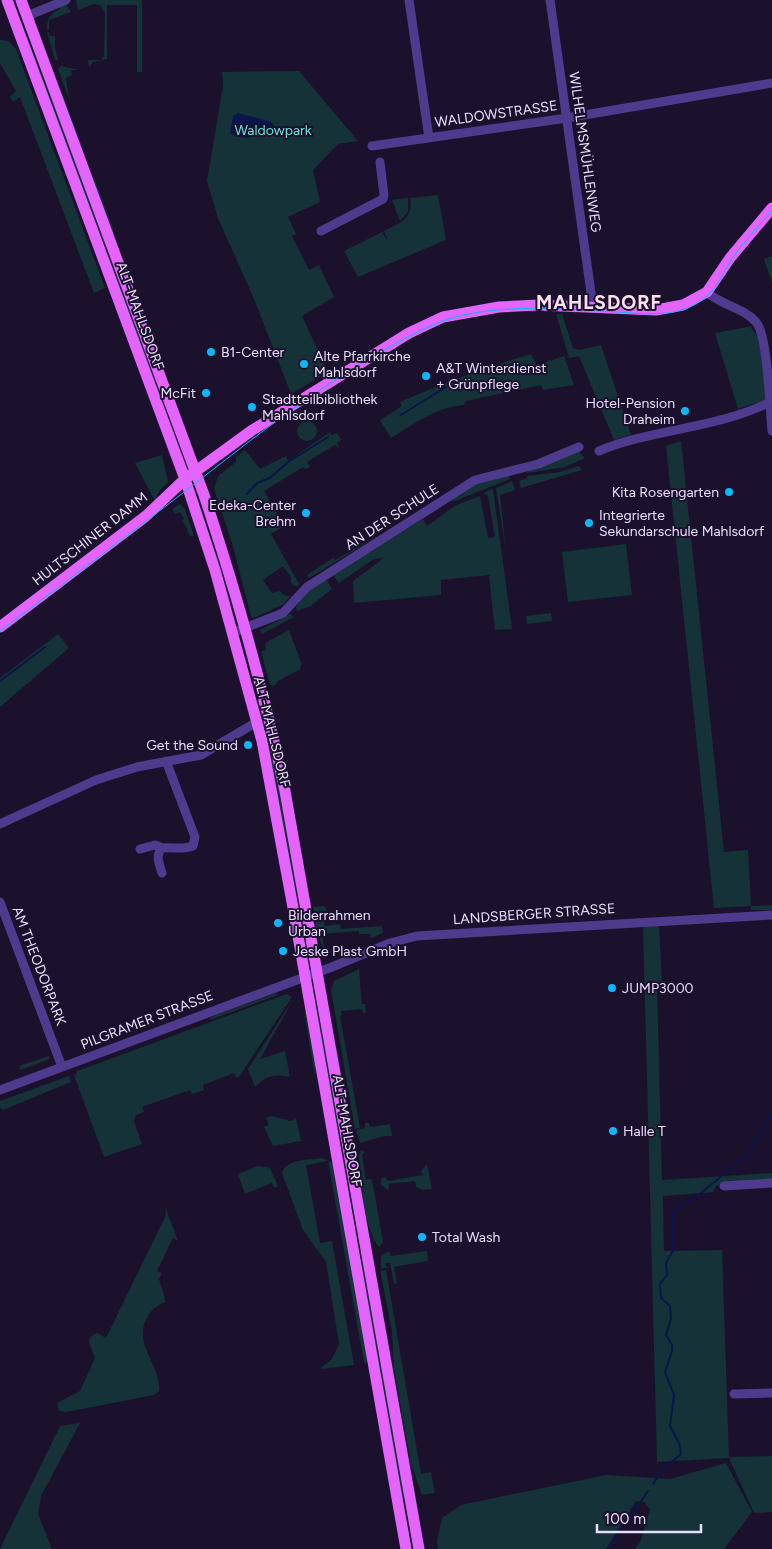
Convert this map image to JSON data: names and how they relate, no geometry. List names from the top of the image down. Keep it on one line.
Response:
{"streets":{"main road":["ALT-MAHLSDORF","HULTSCHINER DAMM"],"street":["WALDOWSTRASSE","WILHELMSMÜHLENWEG","AN DER SCHULE","LANDSBERGER STRASSE","AM THEODORPARK","PILGRAMER STRASSE"]},"crossings":[["WALDOWSTRASSE","WILHELMSMÜHLENWEG"],["WILHELMSMÜHLENWEG","HULTSCHINER DAMM"],["ALT-MAHLSDORF","AN DER SCHULE"],["ALT-MAHLSDORF","HULTSCHINER DAMM"],["ALT-MAHLSDORF","LANDSBERGER STRASSE"],["ALT-MAHLSDORF","PILGRAMER STRASSE"],["LANDSBERGER STRASSE","PILGRAMER STRASSE"],["AM THEODORPARK","PILGRAMER STRASSE"]],"districts":["MAHLSDORF"],"parks":["Waldowpark"],"places":["B1-Center","Alte Pfarrkirche Mahlsdorf","A&T Winterdienst + Grünpflege","McFit","Stadtteilbibliothek Mahlsdorf","Hotel-Pension Draheim","Kita Rosengarten","Edeka-Center Brehm","Integrierte Sekundarschule Mahlsdorf","Get the Sound","Bilderrahmen Urban","Jeske Plast GmbH","JUMP3000","Halle T","Total Wash"],"scale_bar":"100 m"}
